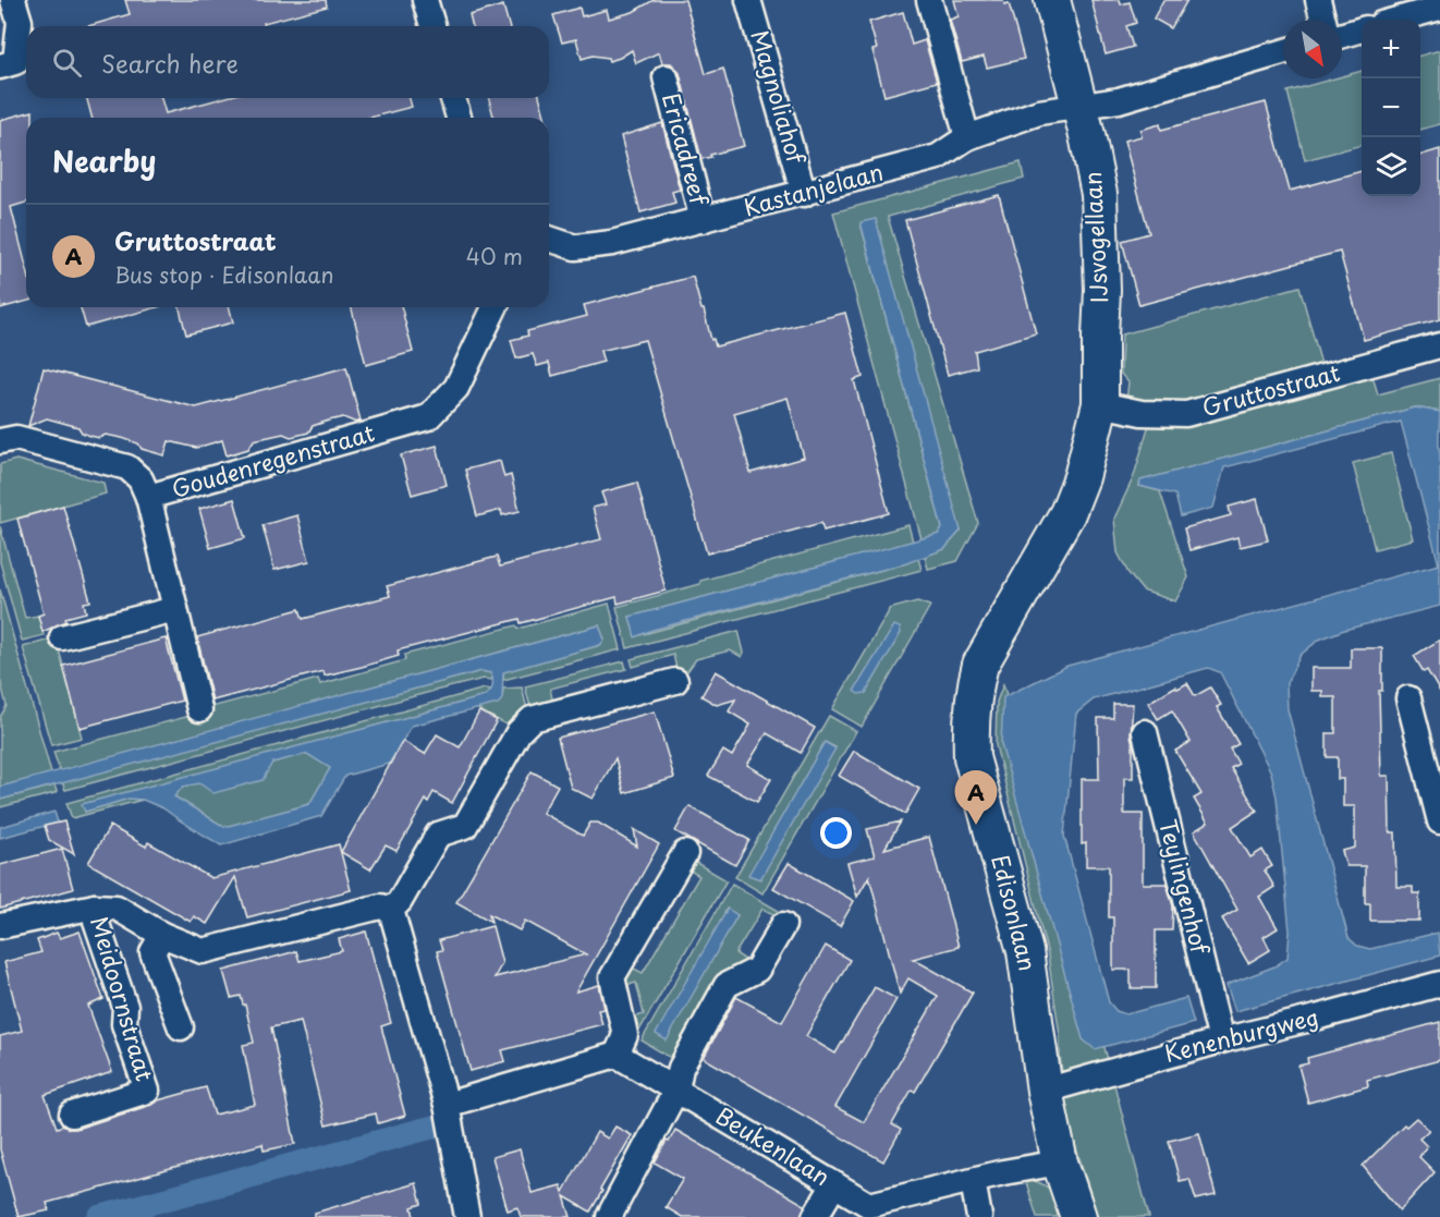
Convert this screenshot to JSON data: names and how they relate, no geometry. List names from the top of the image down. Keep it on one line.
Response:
{"streets":{"street":["Magnoliahof","Ericadreef","Kastanjelaan","IJsvogellaan","Gruttostraat","Goudenregenstraat","Teylingenhof","Edisonlaan","Meidoornstraat","Kenenburgweg","Beukenlaan"]},"crossings":[["Magnoliahof","Kastanjelaan"],["Ericadreef","Kastanjelaan"],["Kastanjelaan","IJsvogellaan"],["IJsvogellaan","Gruttostraat"],["IJsvogellaan","Edisonlaan"],["Teylingenhof","Kenenburgweg"],["Edisonlaan","Kenenburgweg"],["Edisonlaan","Beukenlaan"]],"north":"bottom right","page":{"map_buttons":["+","−"],"search":"Search here","heading":"Nearby","list":[{"mark":"A","name":"Gruttostraat","note":"Bus stop · Edisonlaan","value":"40 m"}],"pins":"A"}}
